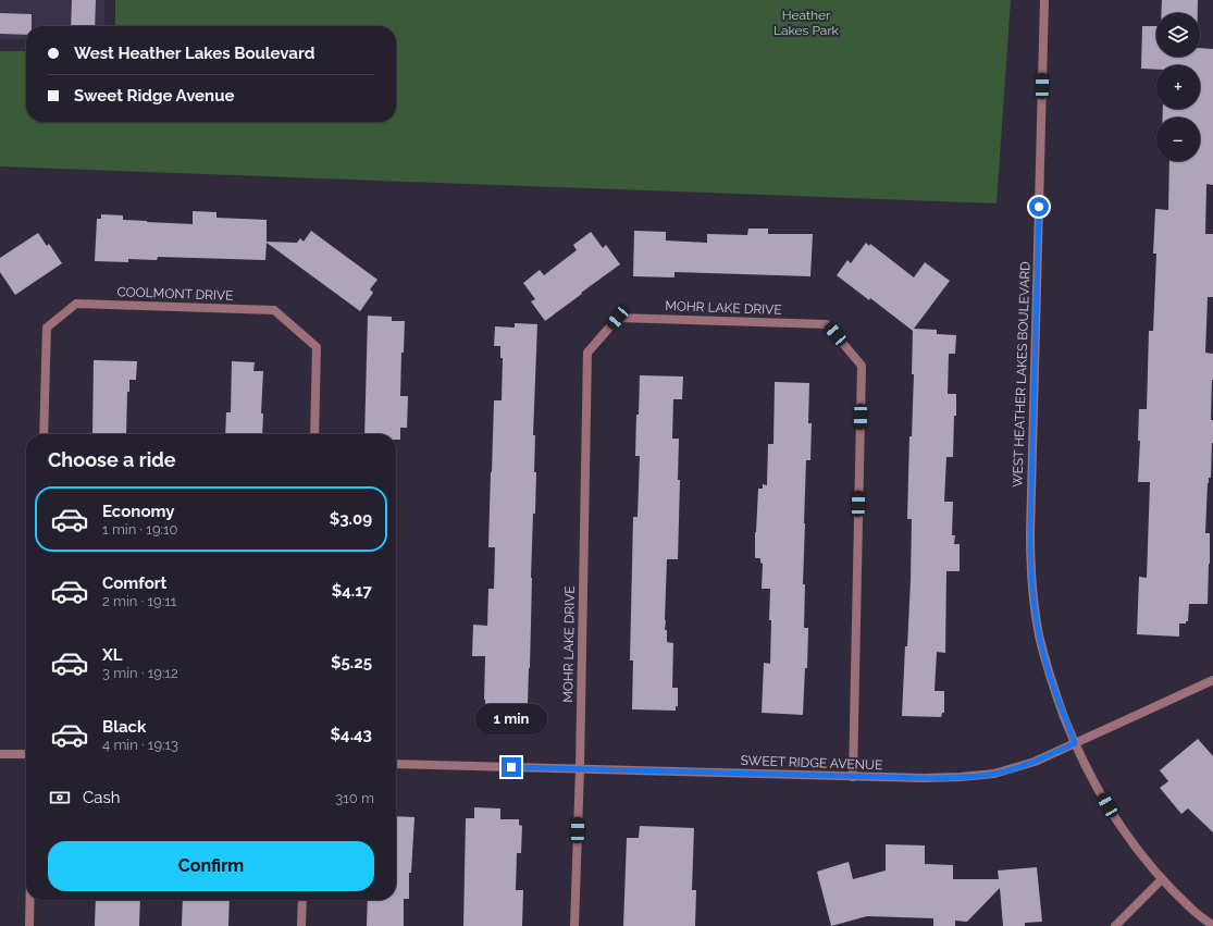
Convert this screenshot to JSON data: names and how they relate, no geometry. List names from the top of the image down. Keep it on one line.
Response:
{"streets":{"street":["COOLMONT DRIVE","MOHR LAKE DRIVE","WEST HEATHER LAKES BOULEVARD","SWEET RIDGE AVENUE"]},"crossings":[["MOHR LAKE DRIVE","SWEET RIDGE AVENUE"],["WEST HEATHER LAKES BOULEVARD","SWEET RIDGE AVENUE"]],"parks":["Heather Lakes Park"],"page":{"map_buttons":["+","−"],"banner":["West Heather Lakes Boulevard","Sweet Ridge Avenue"],"heading":"Choose a ride","list":[{"name":"Economy","note":"1 min · 19:10","value":"$3.09"},{"name":"Comfort","note":"2 min · 19:11","value":"$4.17"},{"name":"XL","note":"3 min · 19:12","value":"$5.25"},{"name":"Black","note":"4 min · 19:13","value":"$4.43"}],"bubble":"1 min","pay":["Cash","310 m"],"buttons":"Confirm"}}
